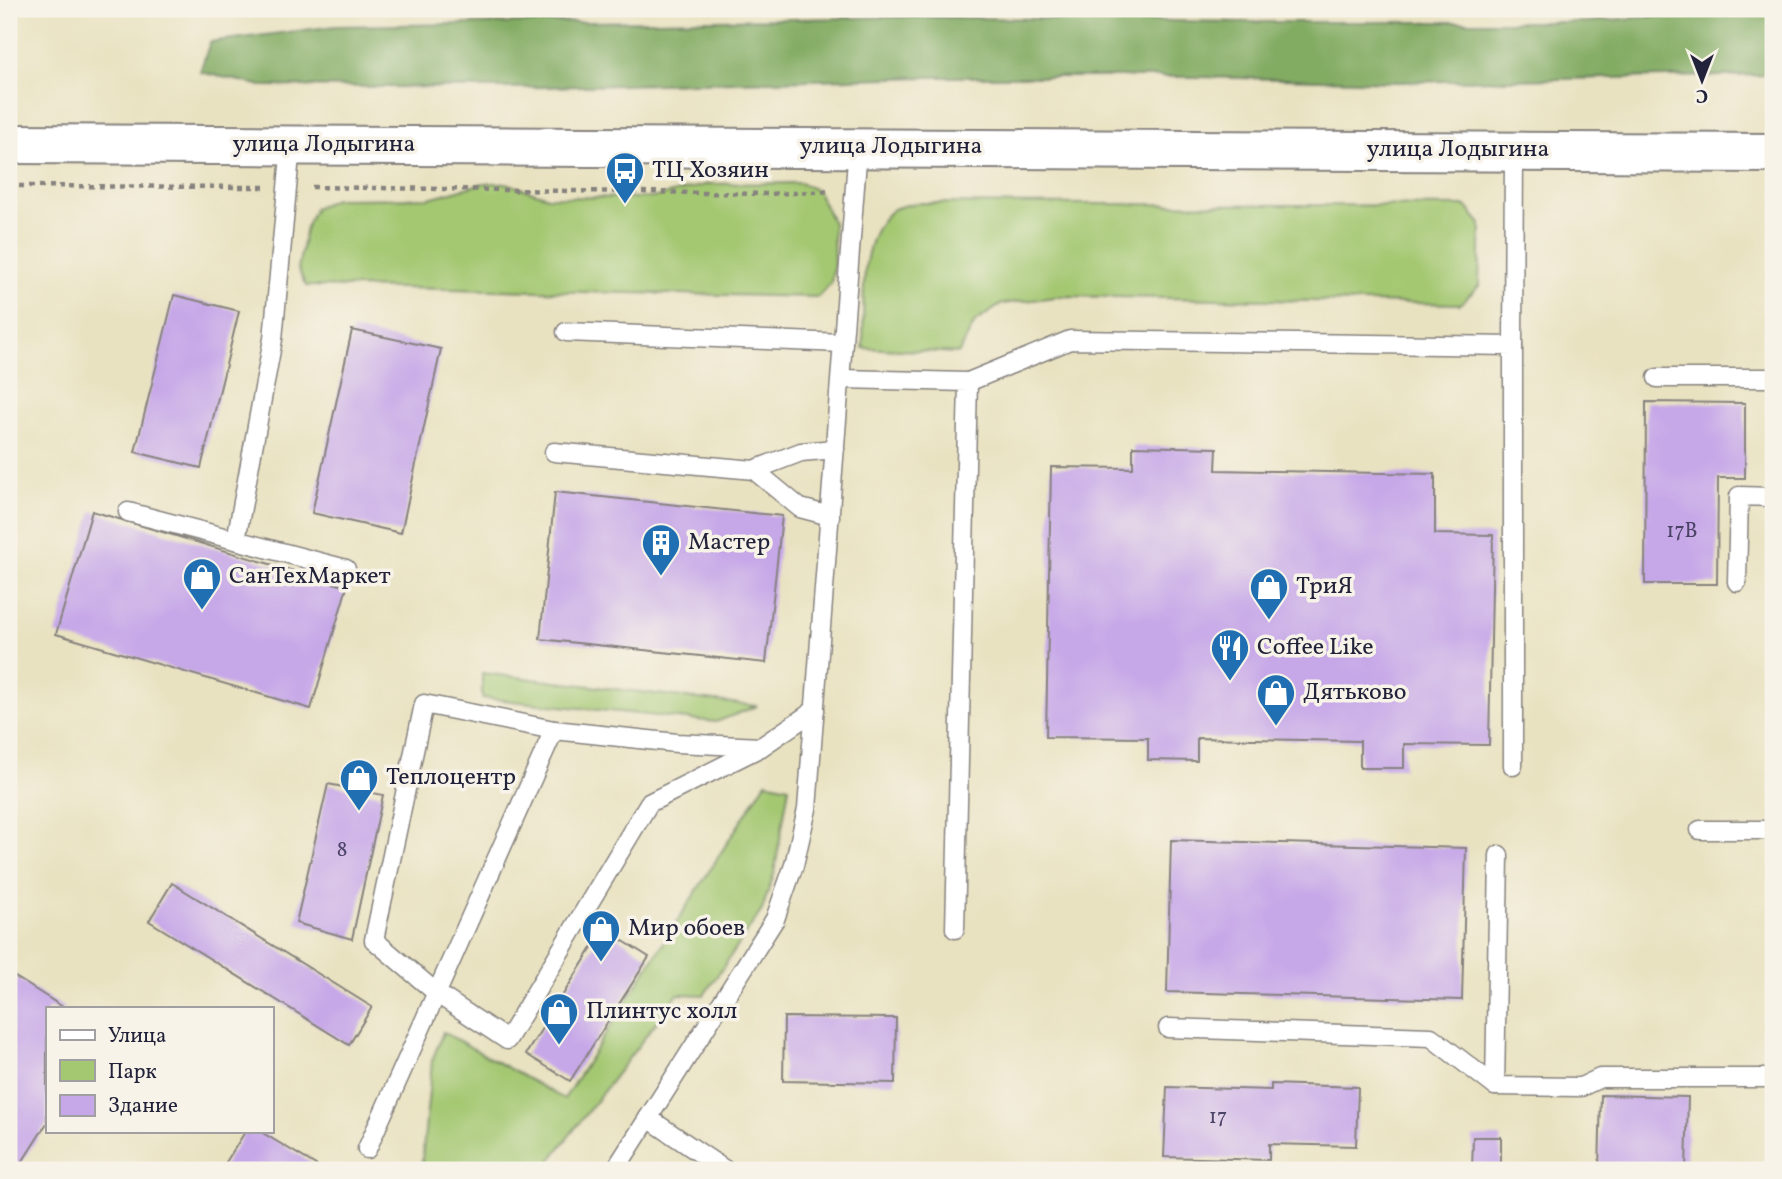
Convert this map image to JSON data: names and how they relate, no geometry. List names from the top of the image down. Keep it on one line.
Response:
{"streets":{"main road":["улица Лодыгина"]},"places":{"bus stop":["ТЦ Хозяин"],"building":["Мастер"],"shop":["СанТехМаркет","ТриЯ","Дятьково","Теплоцентр","Мир обоев","Плинтус холл"],"restaurant":["Coffee Like"]},"house_numbers":["17В","8","17"],"legend":["Улица","Парк","Здание"],"north":"bottom"}
